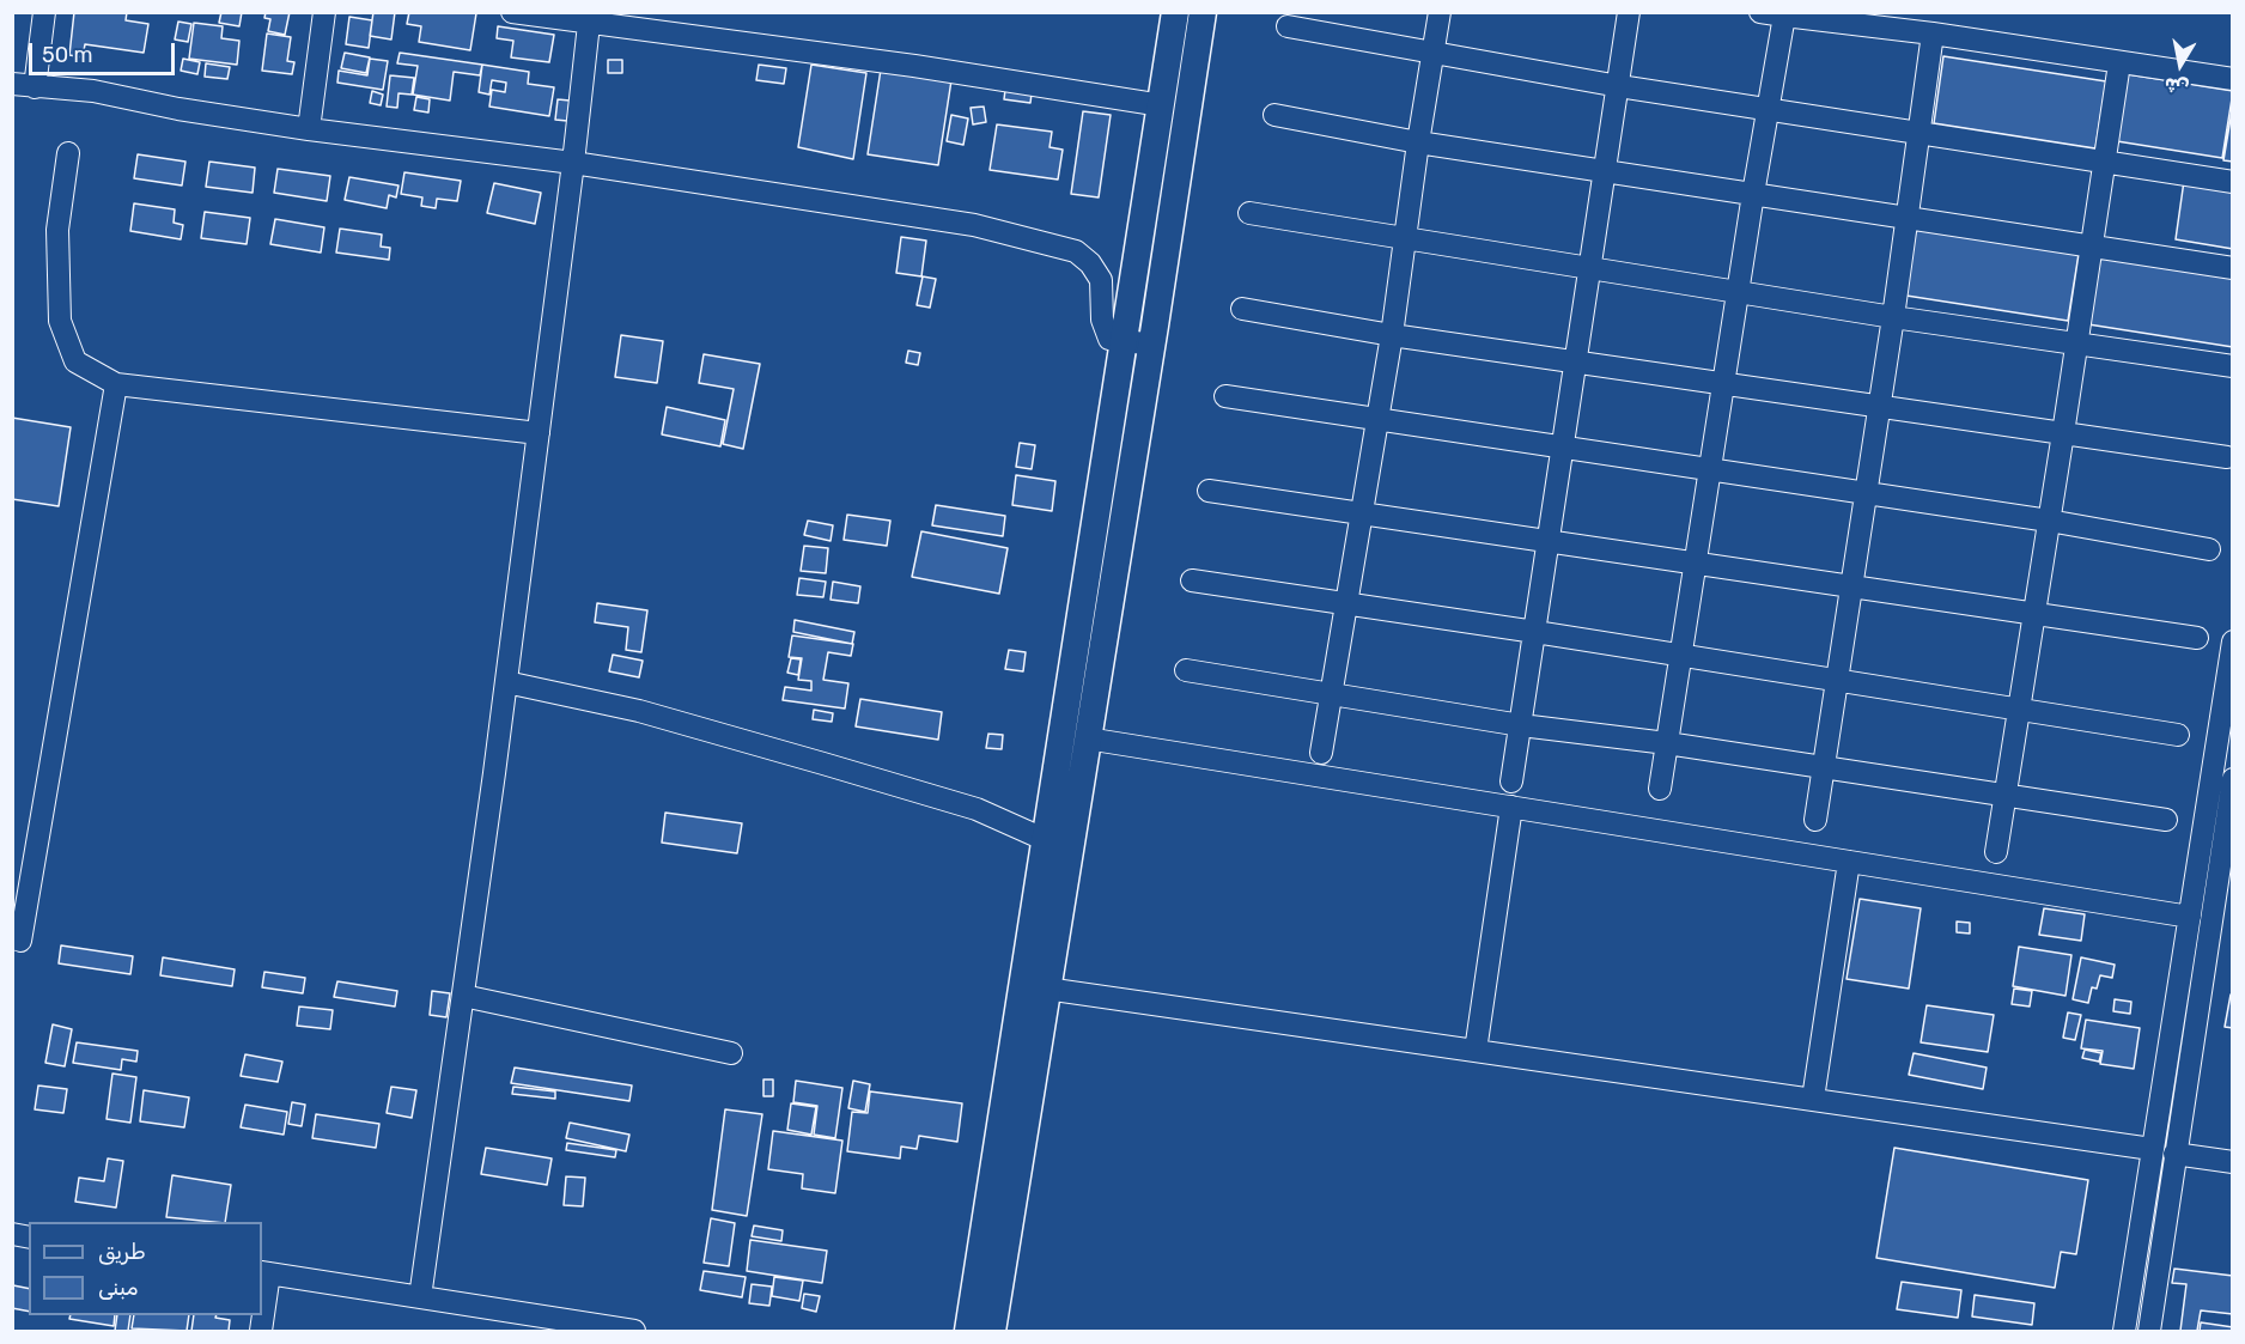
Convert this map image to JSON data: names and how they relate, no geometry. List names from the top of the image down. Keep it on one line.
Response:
{"legend":["طريق","مبنى"],"scale_bar":"50 m","north":"bottom"}
